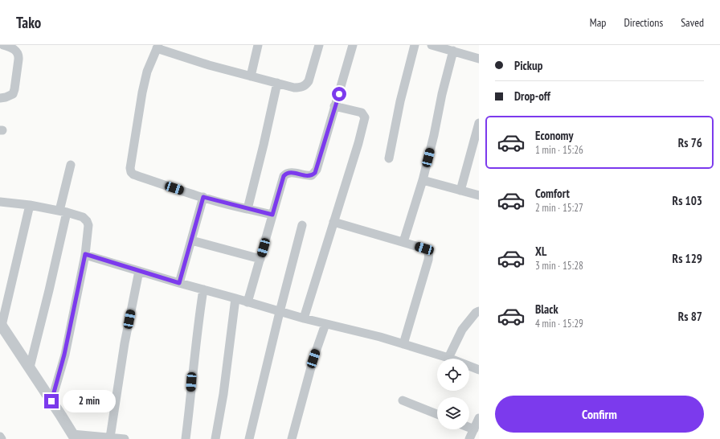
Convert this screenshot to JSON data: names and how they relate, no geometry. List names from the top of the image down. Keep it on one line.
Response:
{"page":{"header":"Tako","nav":["Map","Directions","Saved"],"banner":["Pickup","Drop-off"],"list":[{"name":"Economy","note":"1 min · 15:26","value":"Rs 76"},{"name":"Comfort","note":"2 min · 15:27","value":"Rs 103"},{"name":"XL","note":"3 min · 15:28","value":"Rs 129"},{"name":"Black","note":"4 min · 15:29","value":"Rs 87"}],"buttons":"Confirm","bubble":"2 min"}}
